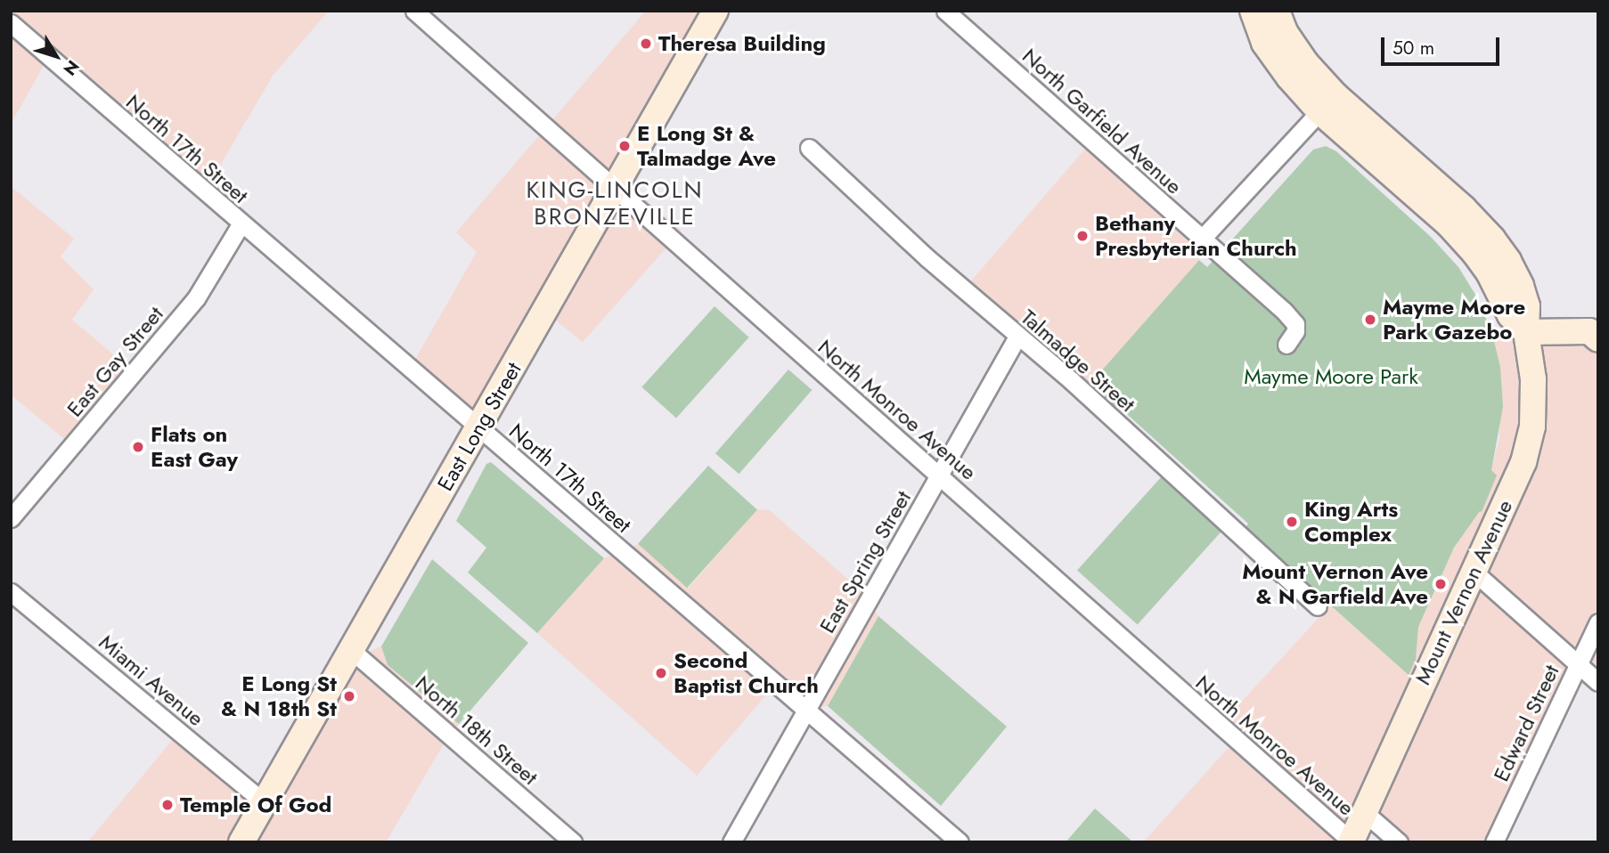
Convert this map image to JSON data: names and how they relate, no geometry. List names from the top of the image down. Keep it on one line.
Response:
{"streets":{"street":["North Garfield Avenue","North 17th Street","Talmadge Street","East Gay Street","North Monroe Avenue","East Long Street","East Spring Street","Mount Vernon Avenue","Miami Avenue","Edward Street","North 18th Street"]},"crossings":[["North 17th Street","East Gay Street"],["North 17th Street","East Long Street"],["North 17th Street","East Spring Street"],["Talmadge Street","East Spring Street"],["North Monroe Avenue","East Long Street"],["North Monroe Avenue","East Spring Street"],["North Monroe Avenue","Mount Vernon Avenue"],["East Long Street","Miami Avenue"],["East Long Street","North 18th Street"]],"districts":["KING-LINCOLN BRONZEVILLE"],"parks":["Mayme Moore Park"],"places":["Theresa Building","E Long St & Talmadge Ave","Bethany Presbyterian Church","Mayme Moore Park Gazebo","Flats on East Gay","King Arts Complex","Mount Vernon Ave & N Garfield Ave","Second Baptist Church","E Long St & N 18th St","Temple Of God"],"scale_bar":"50 m","north":"bottom right"}
